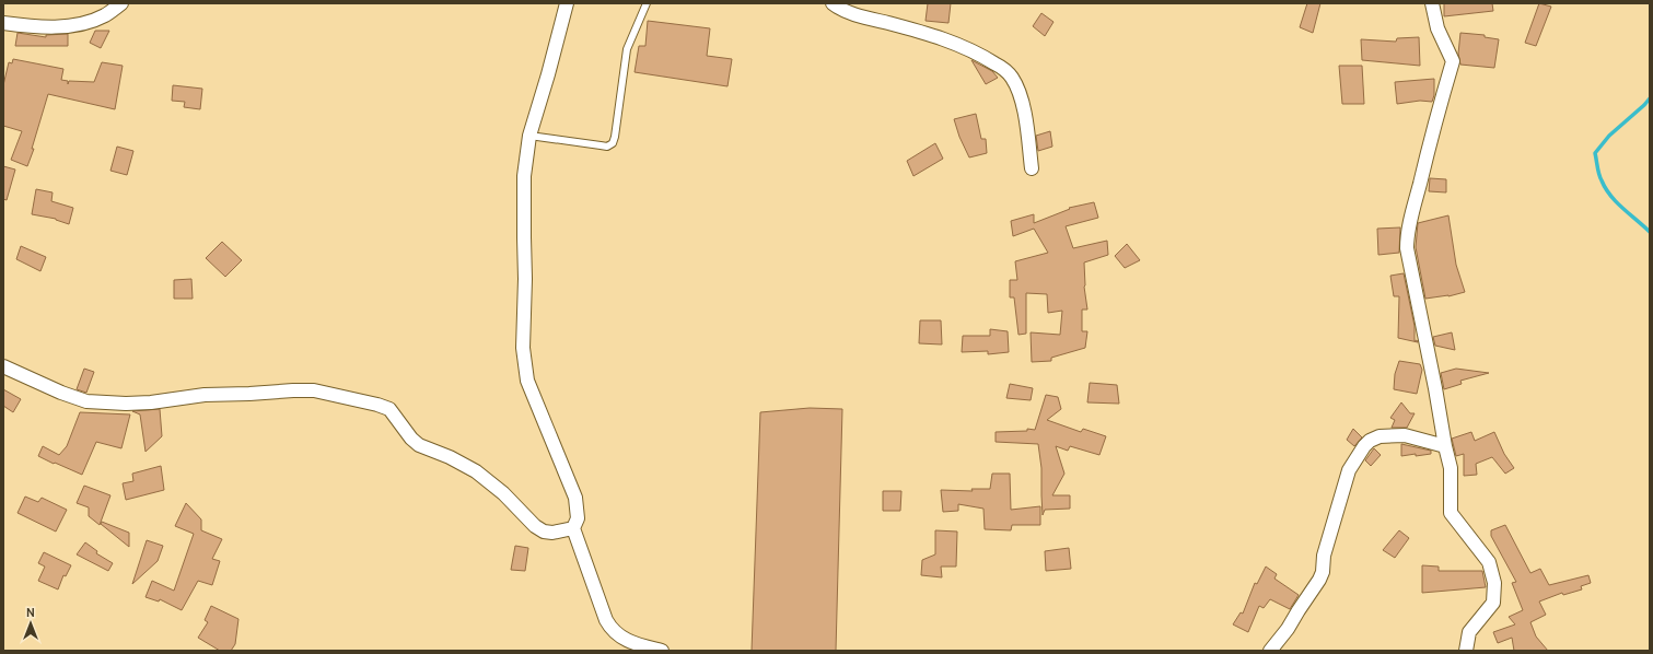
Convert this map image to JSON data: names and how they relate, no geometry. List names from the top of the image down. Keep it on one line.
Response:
{"north":"top"}
